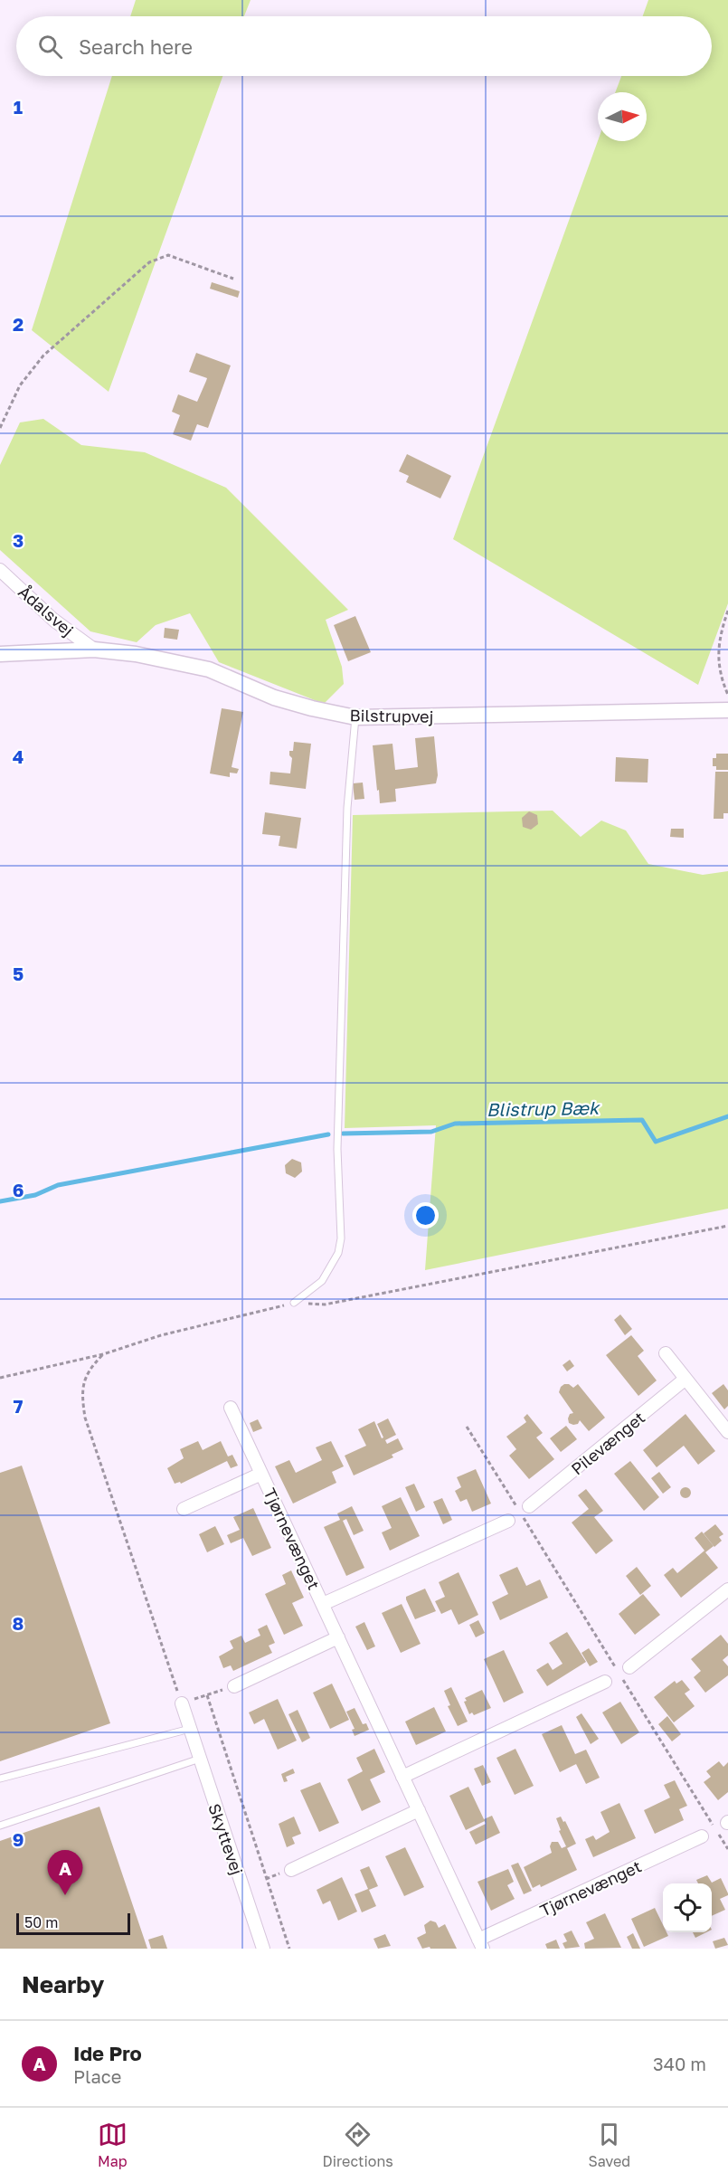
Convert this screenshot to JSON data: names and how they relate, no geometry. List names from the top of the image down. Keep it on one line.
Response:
{"streets":{"street":["Ådalsvej","Bilstrupvej","Pilevænget","Tjørnevænget","Skyttevej"]},"crossings":[["Ådalsvej","Bilstrupvej"]],"water":["Blistrup Bæk"],"scale_bar":"50 m","north":"right","page":{"search":"Search here","pins":"A","scale":"50 m","heading":"Nearby","list":[{"mark":"A","name":"Ide Pro","note":"Place","value":"340 m"}],"nav":["Map","Directions","Saved"]},"grid":{"rows":["1","2","3","4","5","6","7","8","9"]}}
